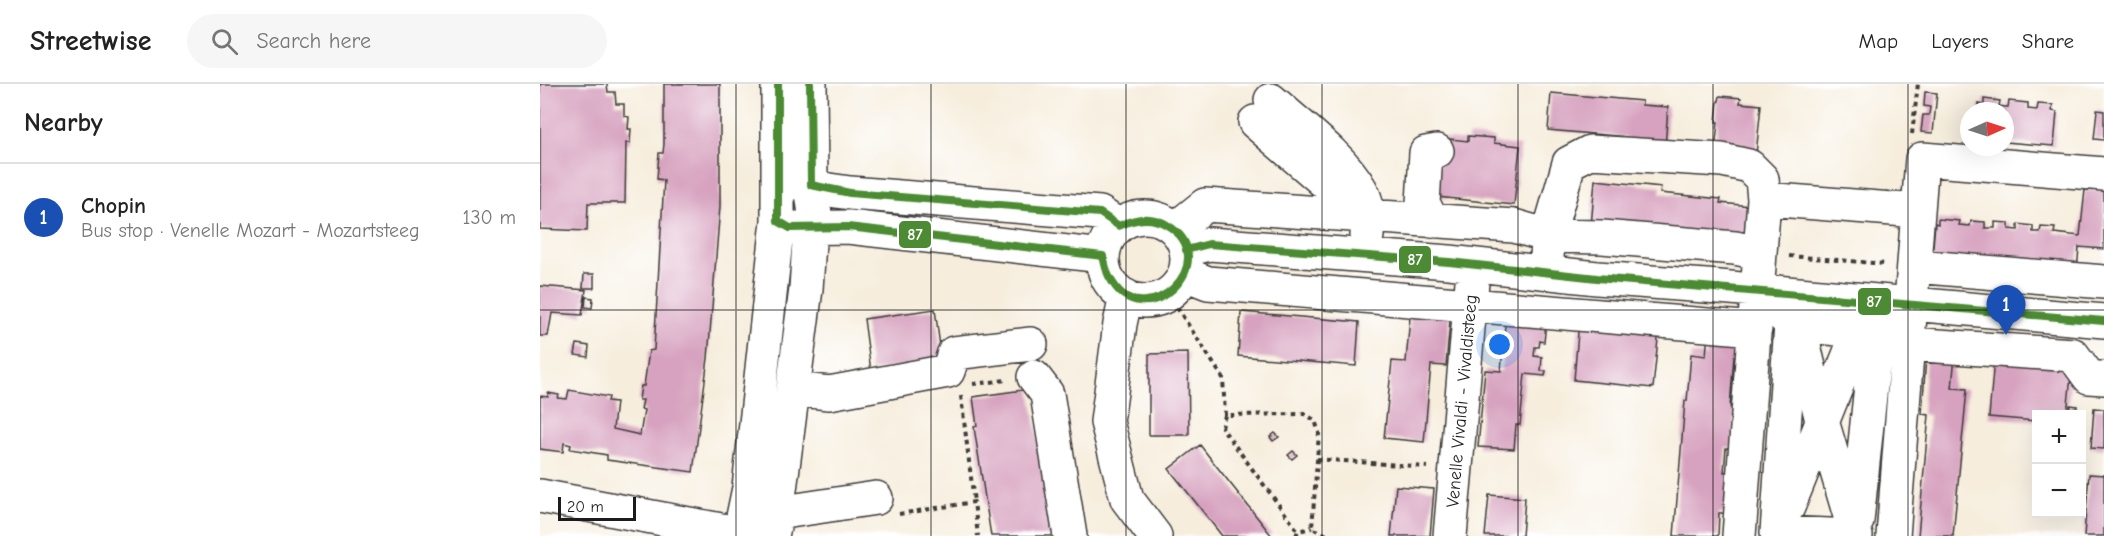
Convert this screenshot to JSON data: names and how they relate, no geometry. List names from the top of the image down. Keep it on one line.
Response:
{"streets":{"street":["Venelle Vivaldi - Vivaldisteeg"]},"lines":["transit line 87"],"scale_bar":"20 m","north":"right","page":{"header":"Streetwise","search":"Search here","nav":["Map","Layers","Share"],"heading":"Nearby","list":[{"mark":"1","name":"Chopin","note":"Bus stop · Venelle Mozart - Mozartsteeg","value":"130 m"}],"pins":"1","map_buttons":["+","−"],"scale":"20 m"}}
